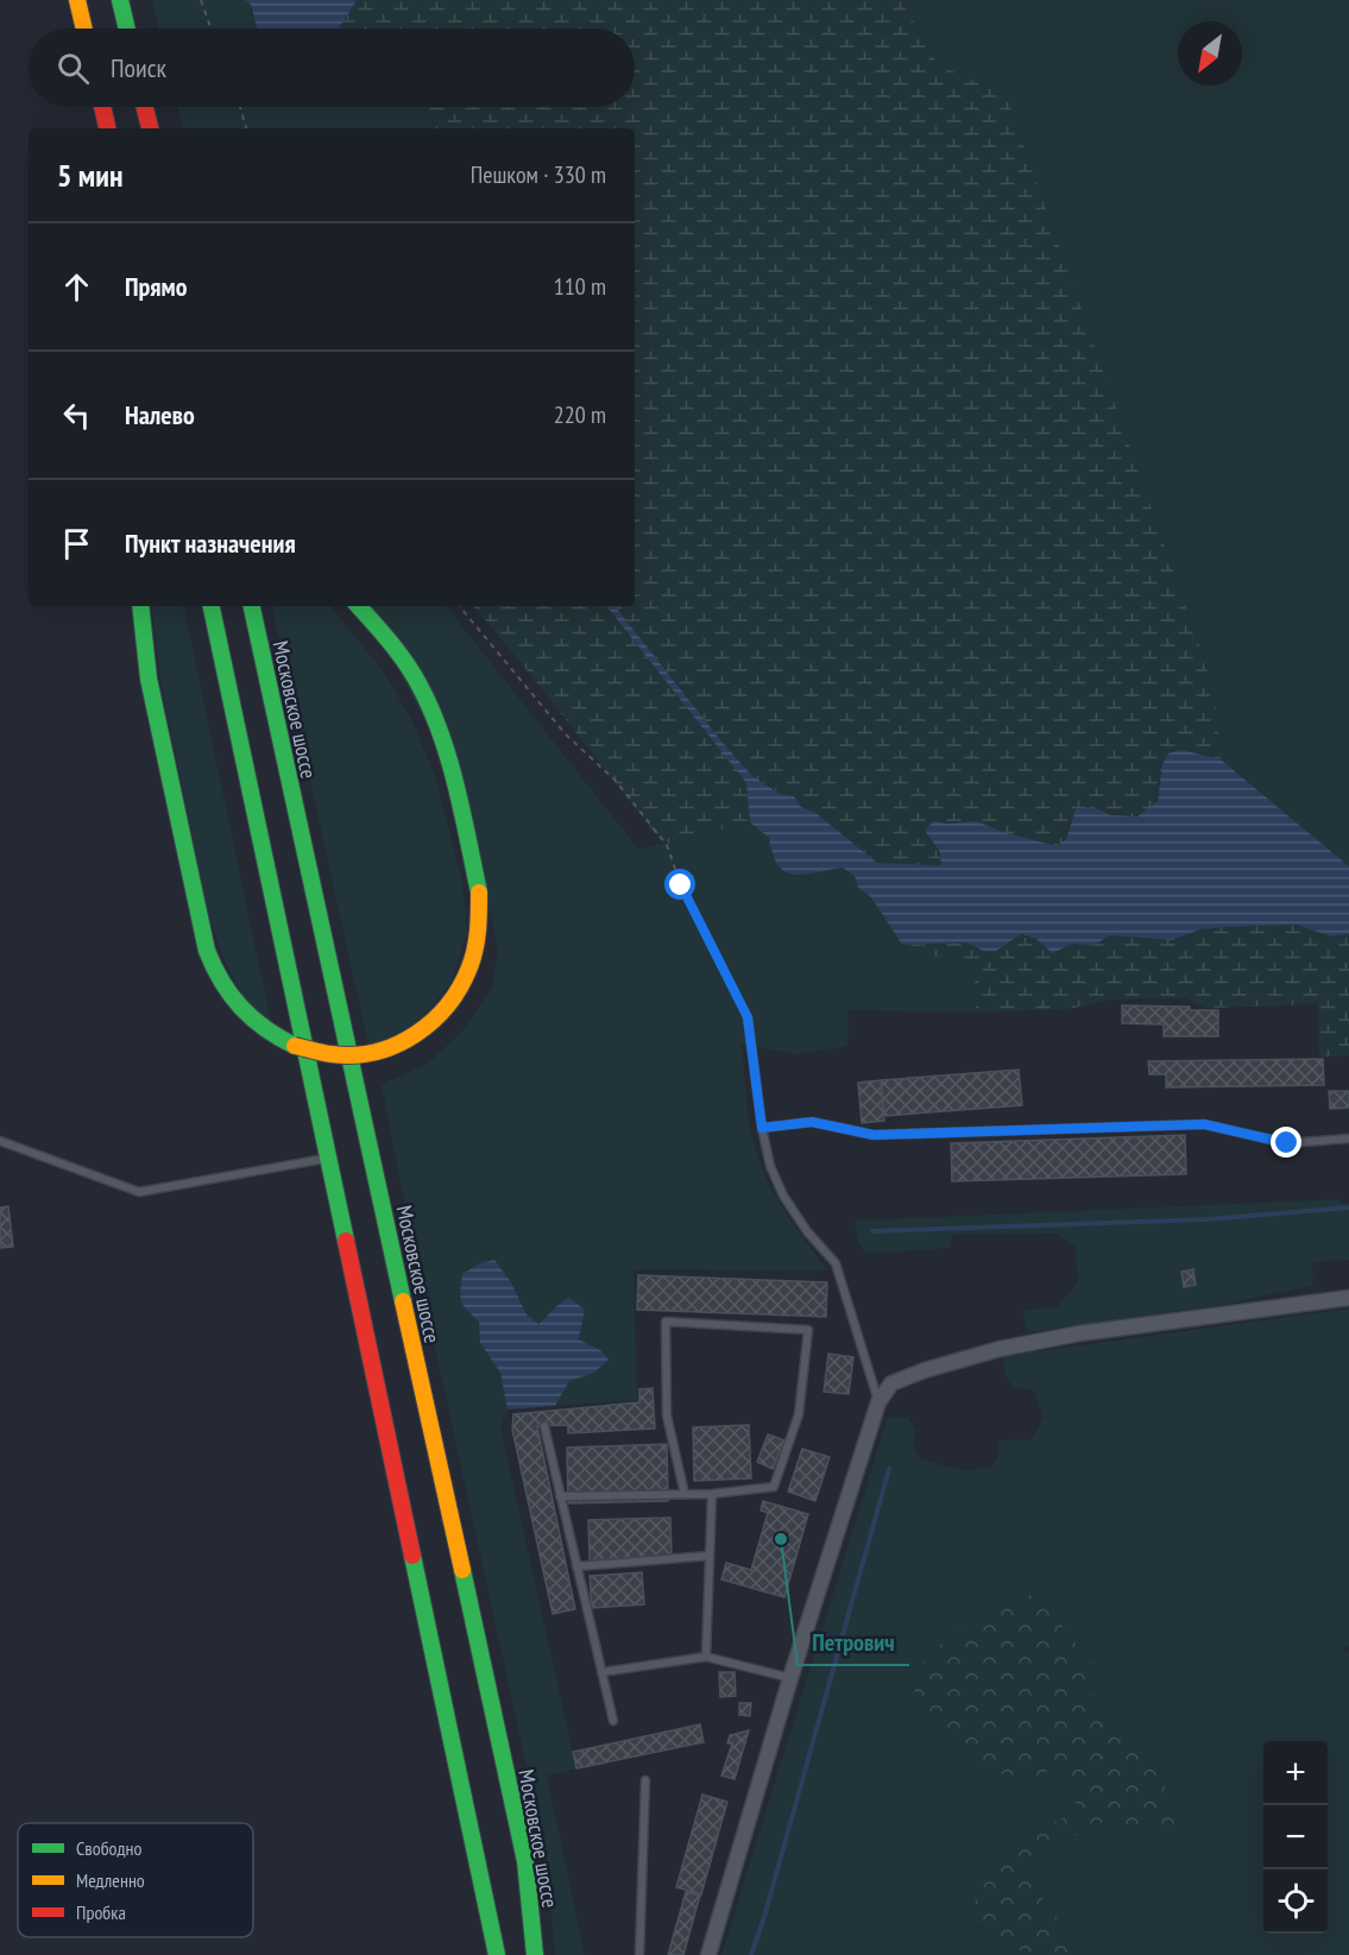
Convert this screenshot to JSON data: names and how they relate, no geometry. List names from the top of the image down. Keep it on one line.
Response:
{"streets":{"highway":["Московское шоссе"]},"places":["Петрович"],"legend":["Свободно","Медленно","Пробка"],"north":"bottom left","page":{"search":"Поиск","heading":["5 мин","Пешком · 330 m"],"list":[["Прямо","110 m"],["Налево","220 m"],"Пункт назначения"],"map_buttons":["+","−"]}}
